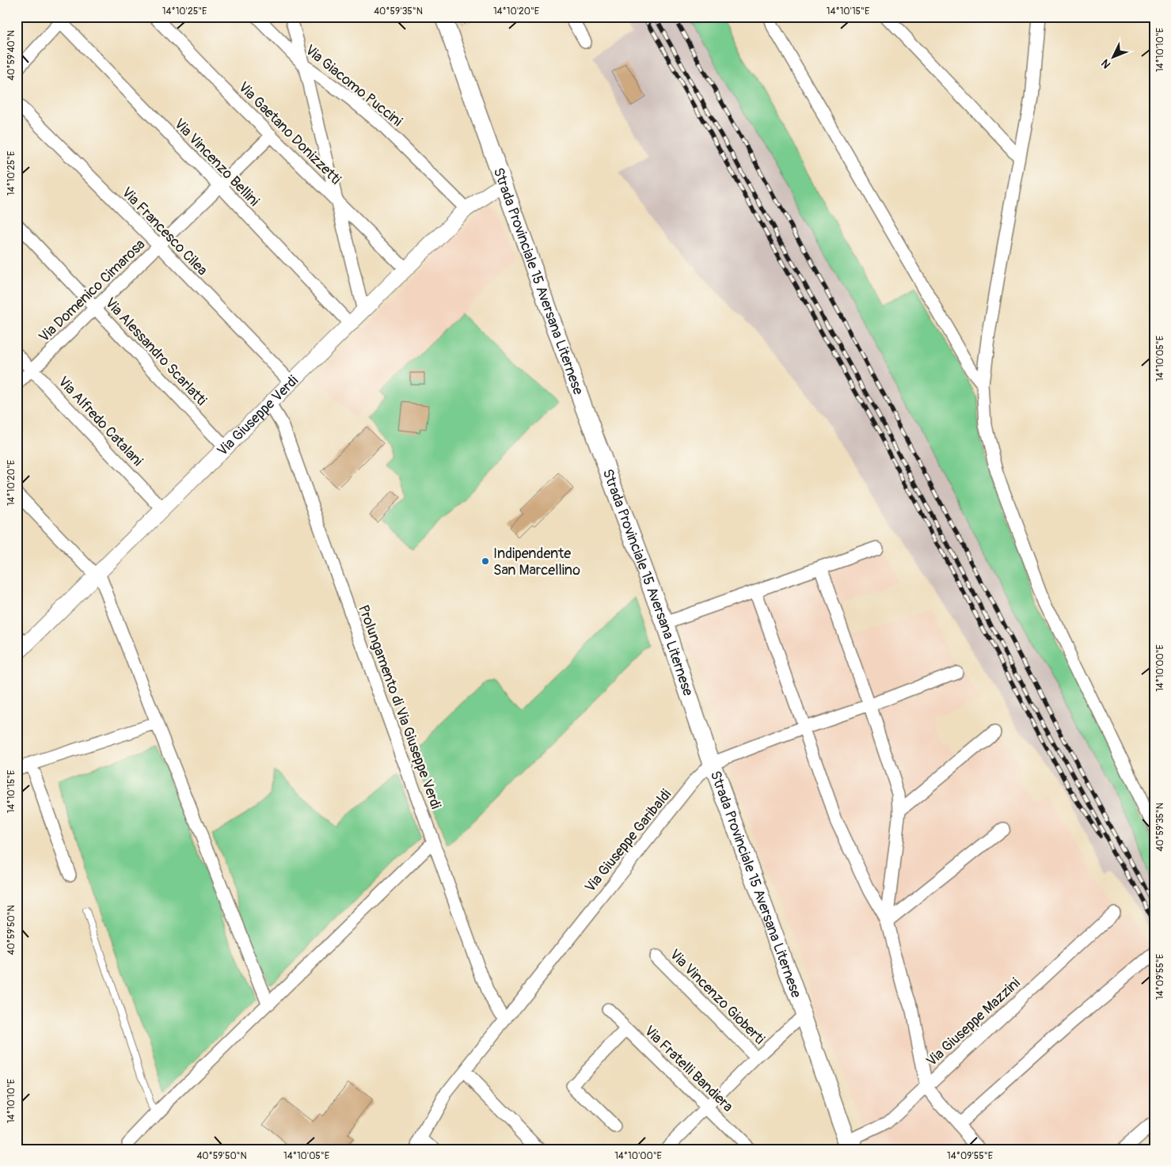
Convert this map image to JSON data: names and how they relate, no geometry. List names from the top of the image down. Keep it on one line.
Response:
{"streets":{"main road":["Strada Provinciale 15 Aversana Liternese"],"street":["Via Giacomo Puccini","Via Gaetano Donizzetti","Via Vincenzo Bellini","Via Francesco Cilea","Via Domenico Cimarosa","Via Alessandro Scarlatti","Via Giuseppe Verdi","Via Alfredo Catalani","Prolungamento di Via Giuseppe Verdi","Via Giuseppe Garibaldi","Via Vincenzo Gioberti","Via Giuseppe Mazzini","Via Fratelli Bandiera"]},"crossings":[["Via Giacomo Puccini","Via Giuseppe Verdi"],["Via Gaetano Donizzetti","Via Domenico Cimarosa"],["Via Gaetano Donizzetti","Via Giuseppe Verdi"],["Via Vincenzo Bellini","Via Domenico Cimarosa"],["Via Vincenzo Bellini","Via Giuseppe Verdi"],["Via Francesco Cilea","Via Domenico Cimarosa"],["Via Francesco Cilea","Via Giuseppe Verdi"],["Strada Provinciale 15 Aversana Liternese","Via Giuseppe Verdi"],["Strada Provinciale 15 Aversana Liternese","Via Giuseppe Garibaldi"],["Strada Provinciale 15 Aversana Liternese","Via Giuseppe Mazzini"],["Via Domenico Cimarosa","Via Alessandro Scarlatti"],["Via Domenico Cimarosa","Via Alfredo Catalani"],["Via Alessandro Scarlatti","Via Giuseppe Verdi"],["Via Giuseppe Verdi","Via Alfredo Catalani"],["Via Giuseppe Verdi","Prolungamento di Via Giuseppe Verdi"],["Prolungamento di Via Giuseppe Verdi","Via Giuseppe Garibaldi"]],"places":["Indipendente San Marcellino"],"north":"bottom left","coordinates":["14°10'25\"E","40°59'35\"N","14°10'20\"E","14°10'15\"E","14°10'10\"E","40°59'40\"N","14°10'05\"E","14°10'00\"E","40°59'50\"N","14°09'55\"E"]}
